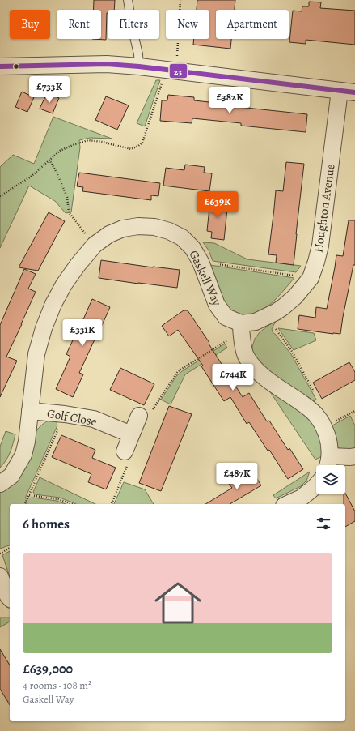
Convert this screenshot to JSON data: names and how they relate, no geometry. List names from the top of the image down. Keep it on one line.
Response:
{"streets":{"street":["Houghton Avenue","Gaskell Way","Golf Close"]},"crossings":[["Houghton Avenue","Gaskell Way"],["Gaskell Way","Golf Close"]],"lines":["transit line 23"],"page":{"chip":["Buy","Rent","Filters","New","Apartment"],"price":["£733K","£382K","£639K","£331K","£744K","£487K"],"heading":"6 homes","list":[{"name":"£639,000","note":"4 rooms · 108 m² · Gaskell Way"}]}}
